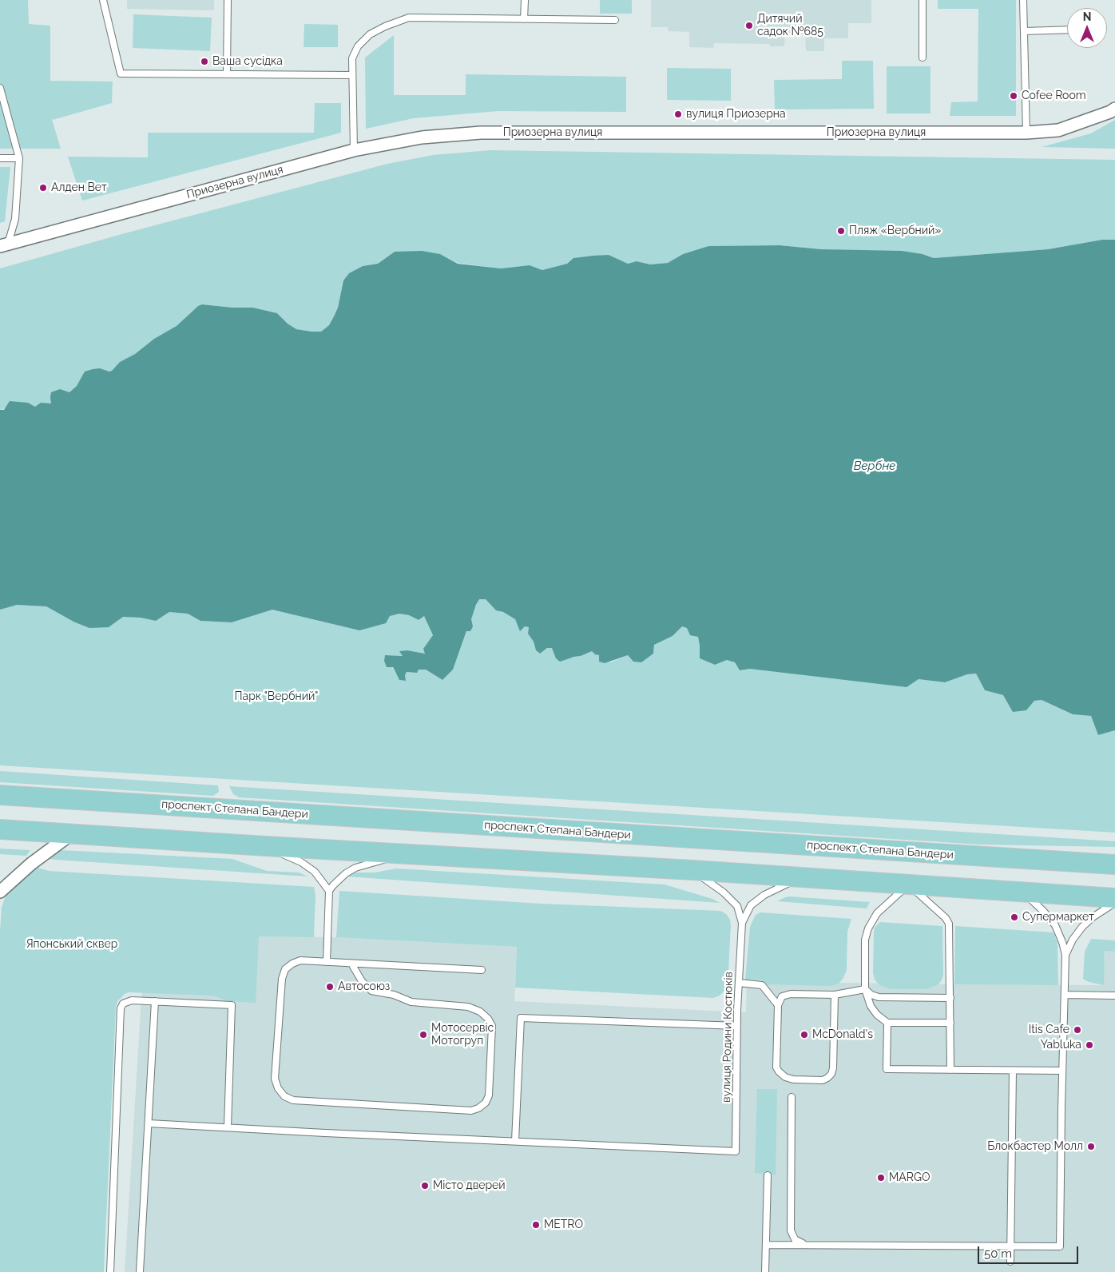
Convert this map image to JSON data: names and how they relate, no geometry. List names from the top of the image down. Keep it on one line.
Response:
{"streets":{"main road":["проспект Степана Бандери"],"street":["Приозерна вулиця"],"lane":["вулиця Родини Костюків"]},"water":["Вербне"],"parks":["Парк \"Вербний\"","Японський сквер"],"places":["Дитячий садок №685","Ваша сусідка","Cofee Room","вулиця Приозерна","Алден Вет","Пляж «Вербний»","Супермаркет","Автосоюз","Itis Cafe","Мотосервіс Мотогруп","McDonald's","Yabluka","Блокбастер Молл","MARGO","Місто дверей","METRO"],"scale_bar":"50 m","north":"top"}
